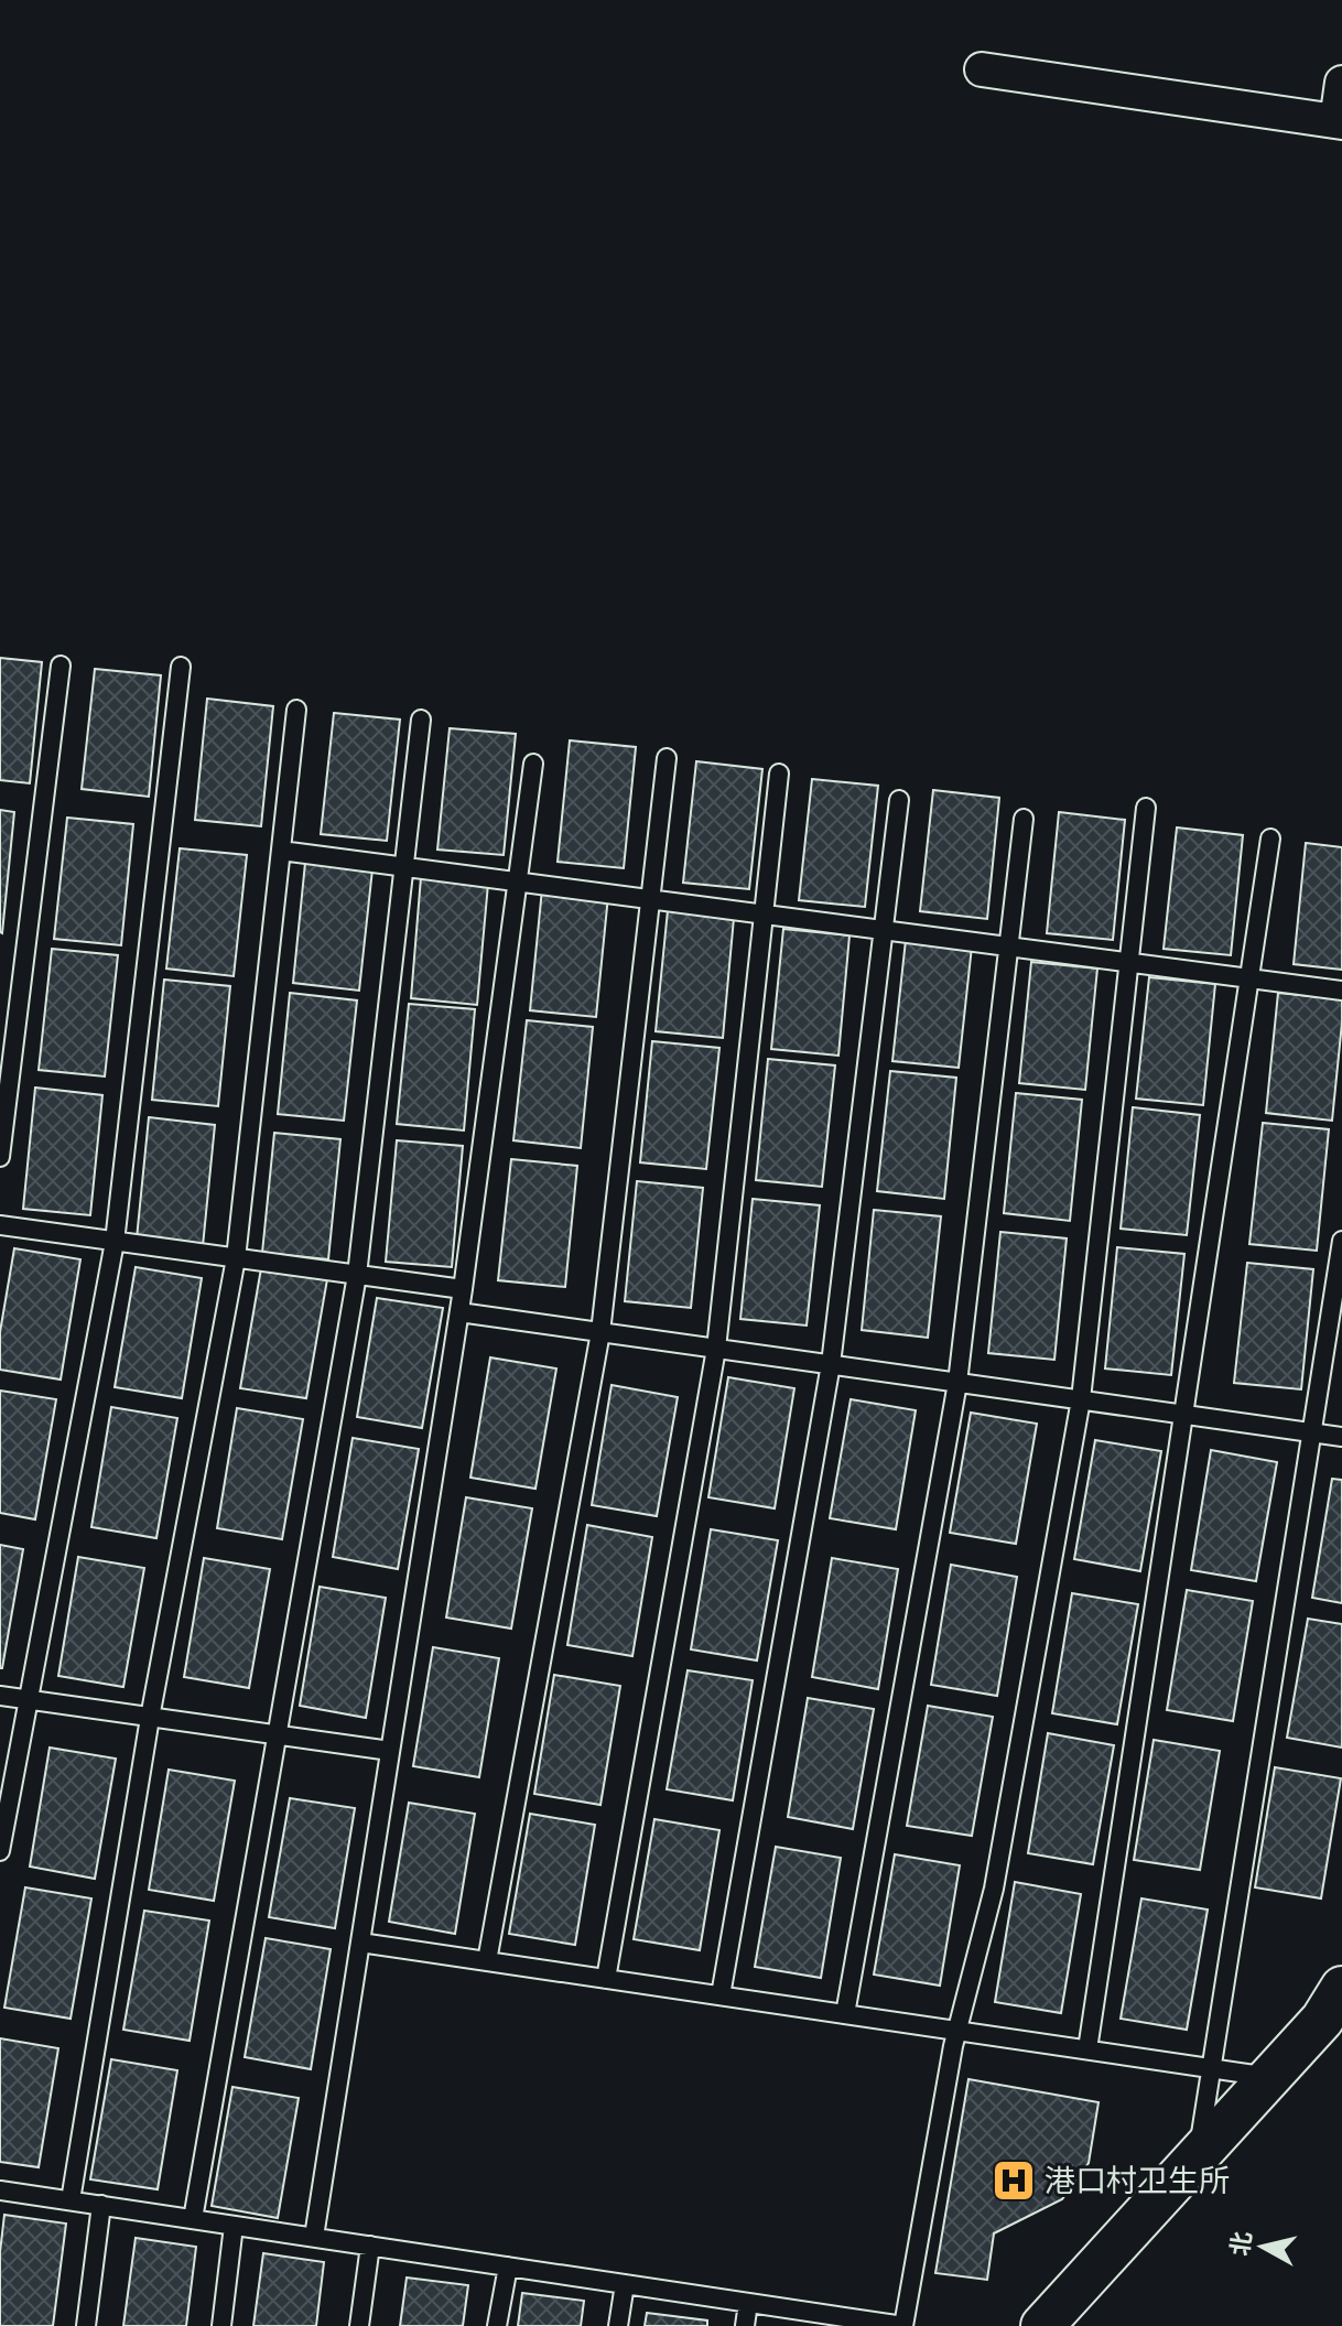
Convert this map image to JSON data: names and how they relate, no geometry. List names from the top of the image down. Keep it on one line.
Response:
{"places":{"hospital":["港口村卫生所"]},"north":"left"}
